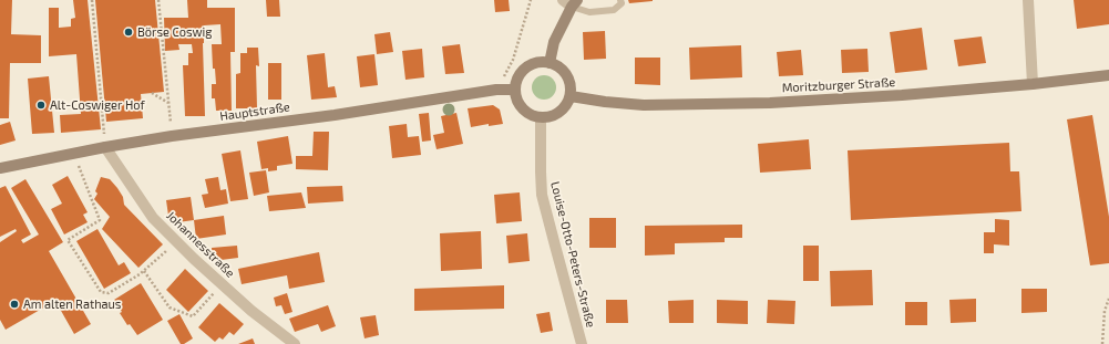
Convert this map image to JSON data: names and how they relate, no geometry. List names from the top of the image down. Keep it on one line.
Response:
{"streets":{"main road":["Moritzburger Straße","Hauptstraße"],"street":["Johannesstraße","Louise-Otto-Peters-Straße"]},"crossings":[["Moritzburger Straße","Hauptstraße"],["Moritzburger Straße","Louise-Otto-Peters-Straße"],["Hauptstraße","Johannesstraße"],["Hauptstraße","Louise-Otto-Peters-Straße"]],"places":["Börse Coswig","Alt-Coswiger Hof","Am alten Rathaus"]}
